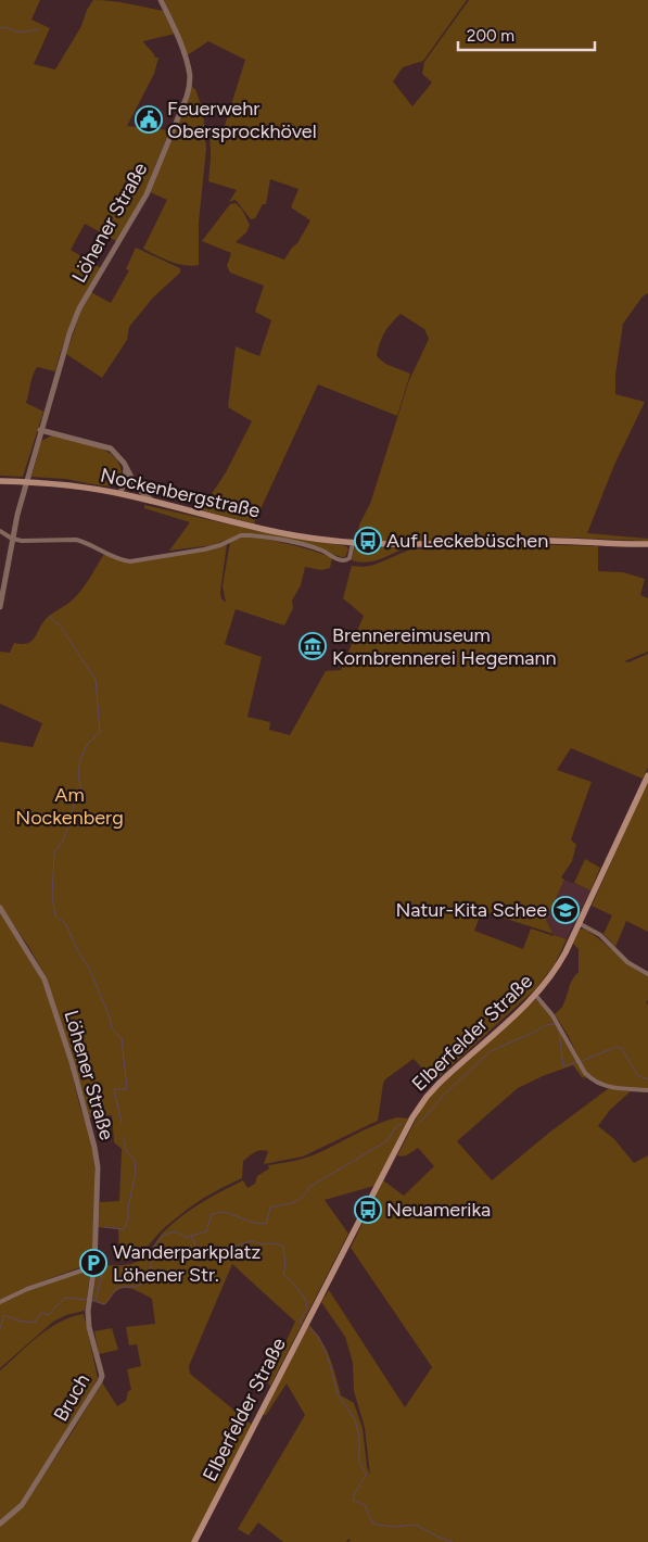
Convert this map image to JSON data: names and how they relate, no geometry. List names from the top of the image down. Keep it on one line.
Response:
{"streets":{"main road":["Nockenbergstraße","Elberfelder Straße"],"street":["Löhener Straße","Bruch"]},"crossings":[["Löhener Straße","Nockenbergstraße"],["Löhener Straße","Bruch"]],"parks":["Am Nockenberg"],"places":{"public building":["Feuerwehr Obersprockhövel"],"bus stop":["Auf Leckebüschen","Neuamerika"],"museum":["Brennereimuseum Kornbrennerei Hegemann"],"school or university":["Natur-Kita Schee"],"parking":["Wanderparkplatz Löhener Str."]},"scale_bar":"200 m"}
